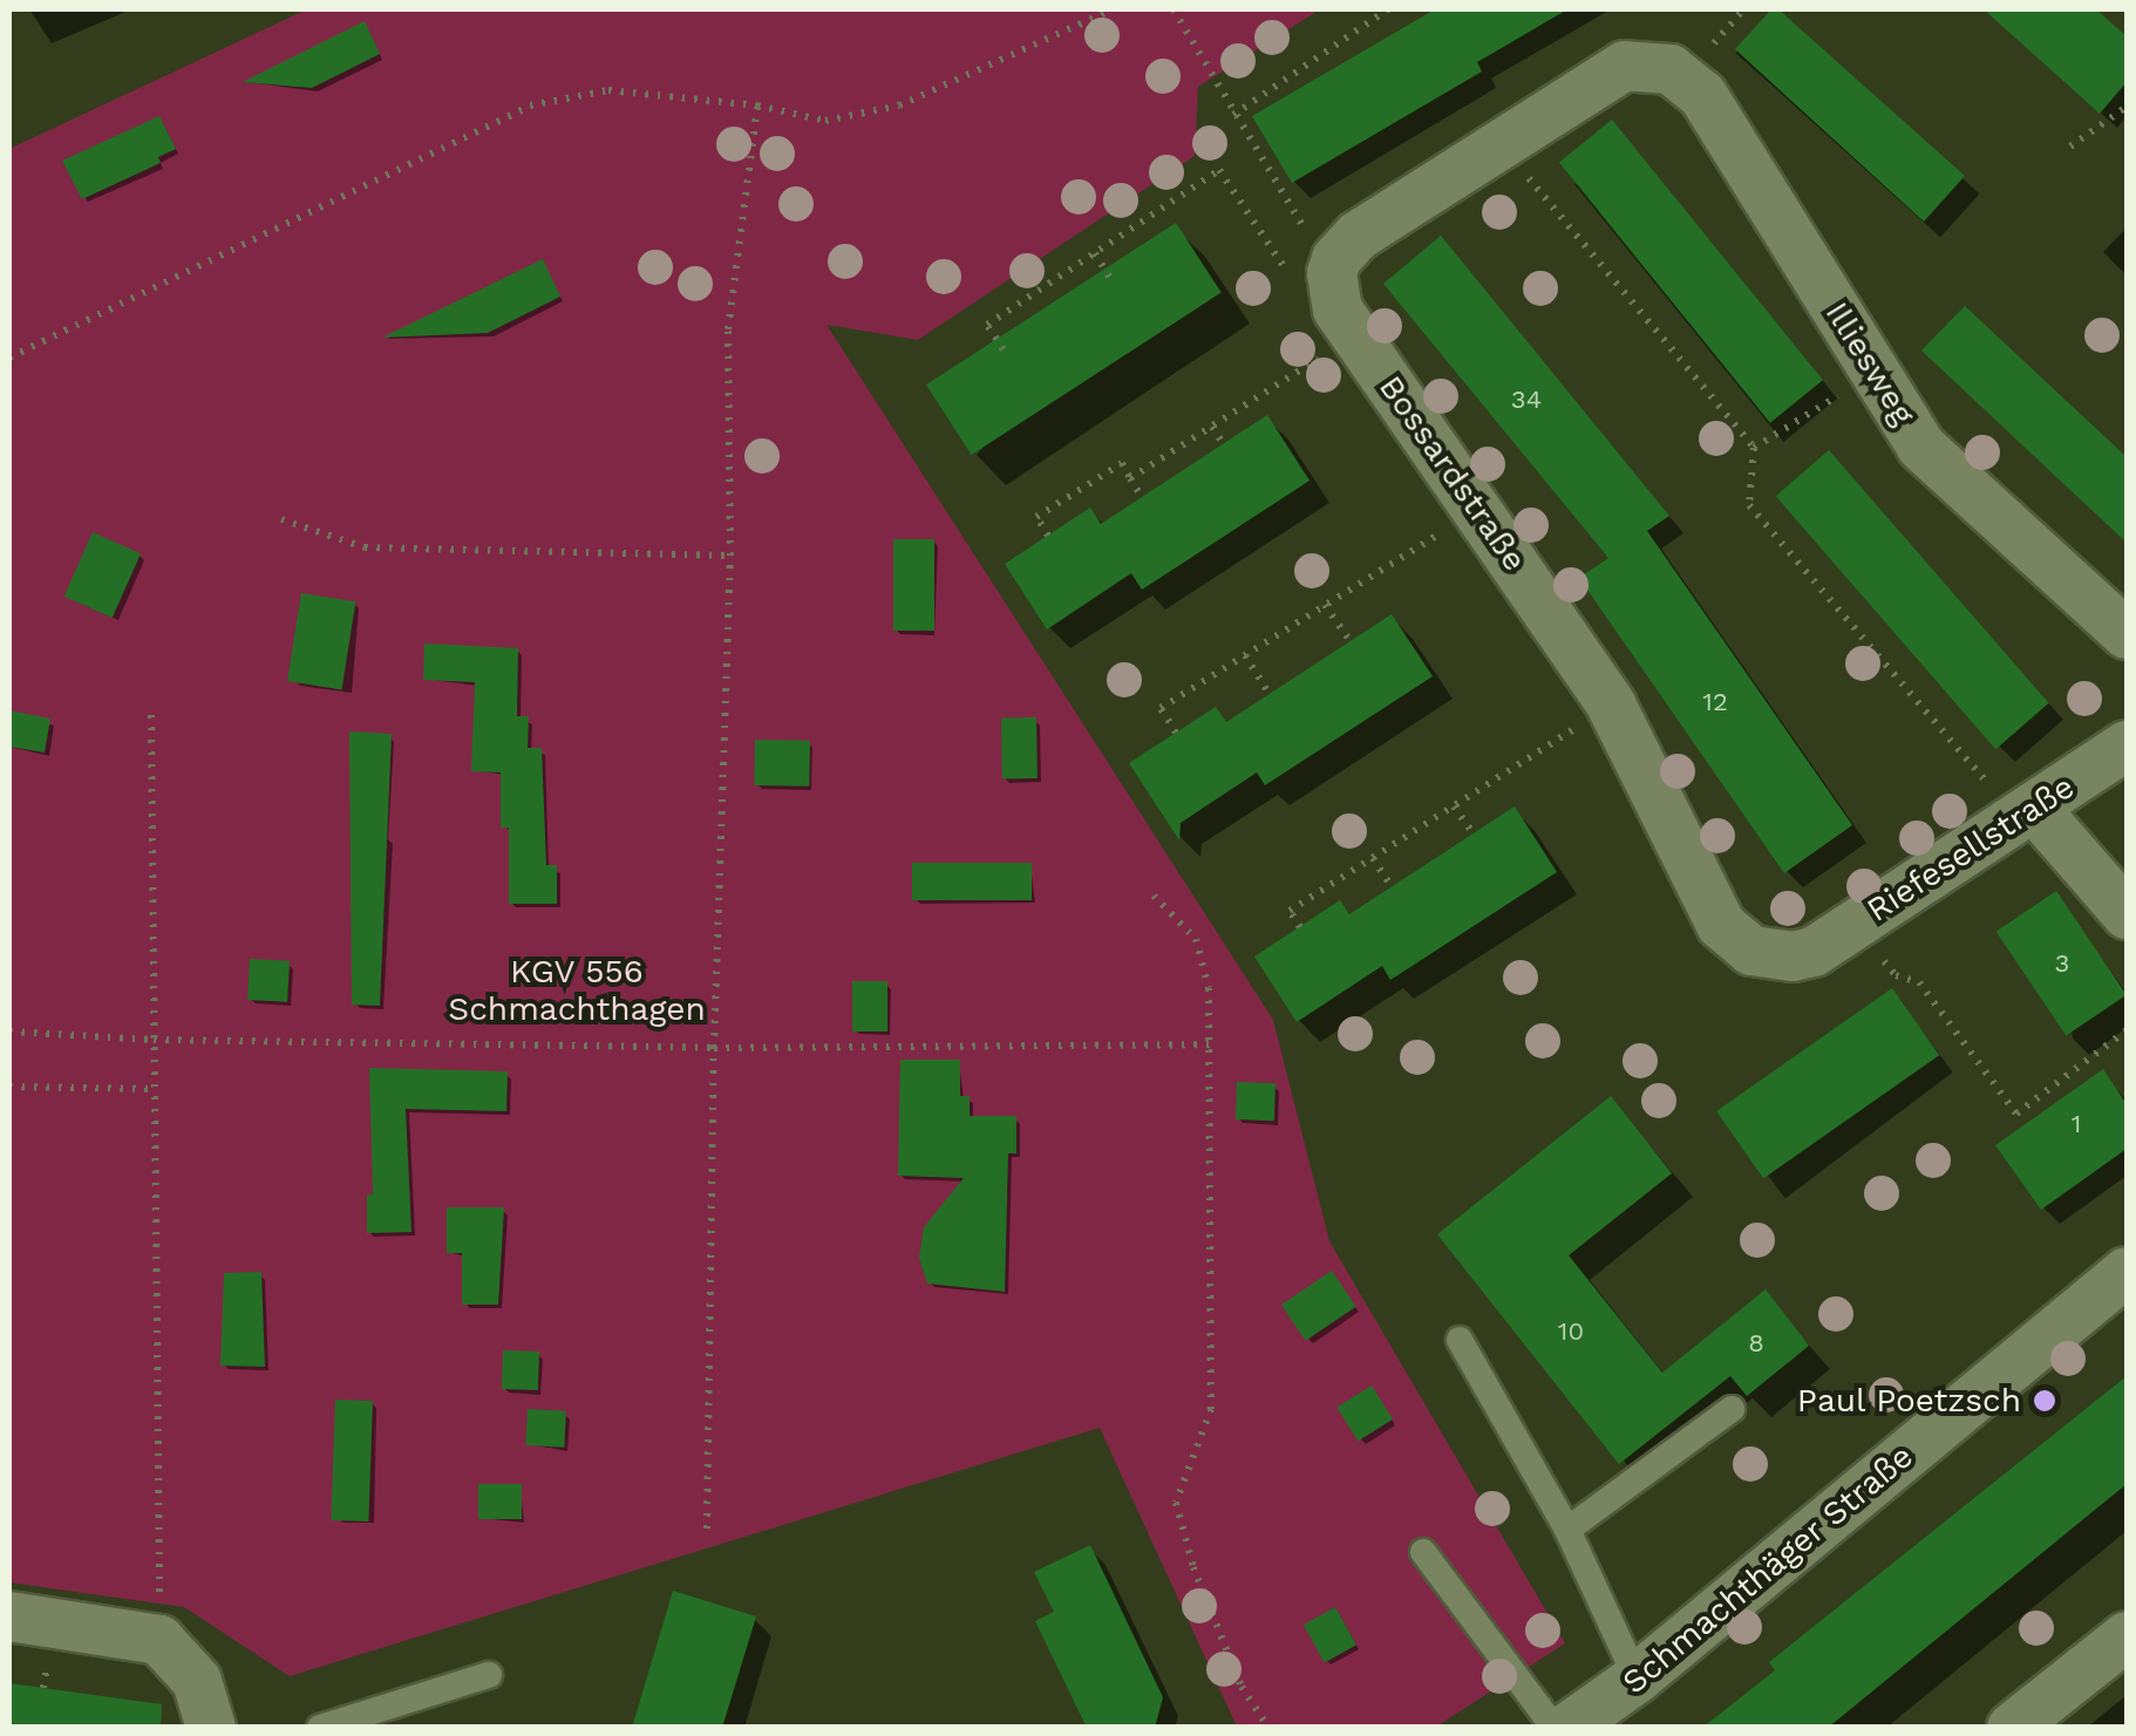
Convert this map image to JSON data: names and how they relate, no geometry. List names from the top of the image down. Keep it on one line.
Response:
{"streets":{"street":["Illiesweg","Bossardstraße","Riefesellstraße","Schmachthäger Straße"]},"crossings":[["Bossardstraße","Riefesellstraße"]],"parks":["KGV 556 Schmachthagen"],"places":["Paul Poetzsch"],"house_numbers":["34","12","3","1","10","8"]}
